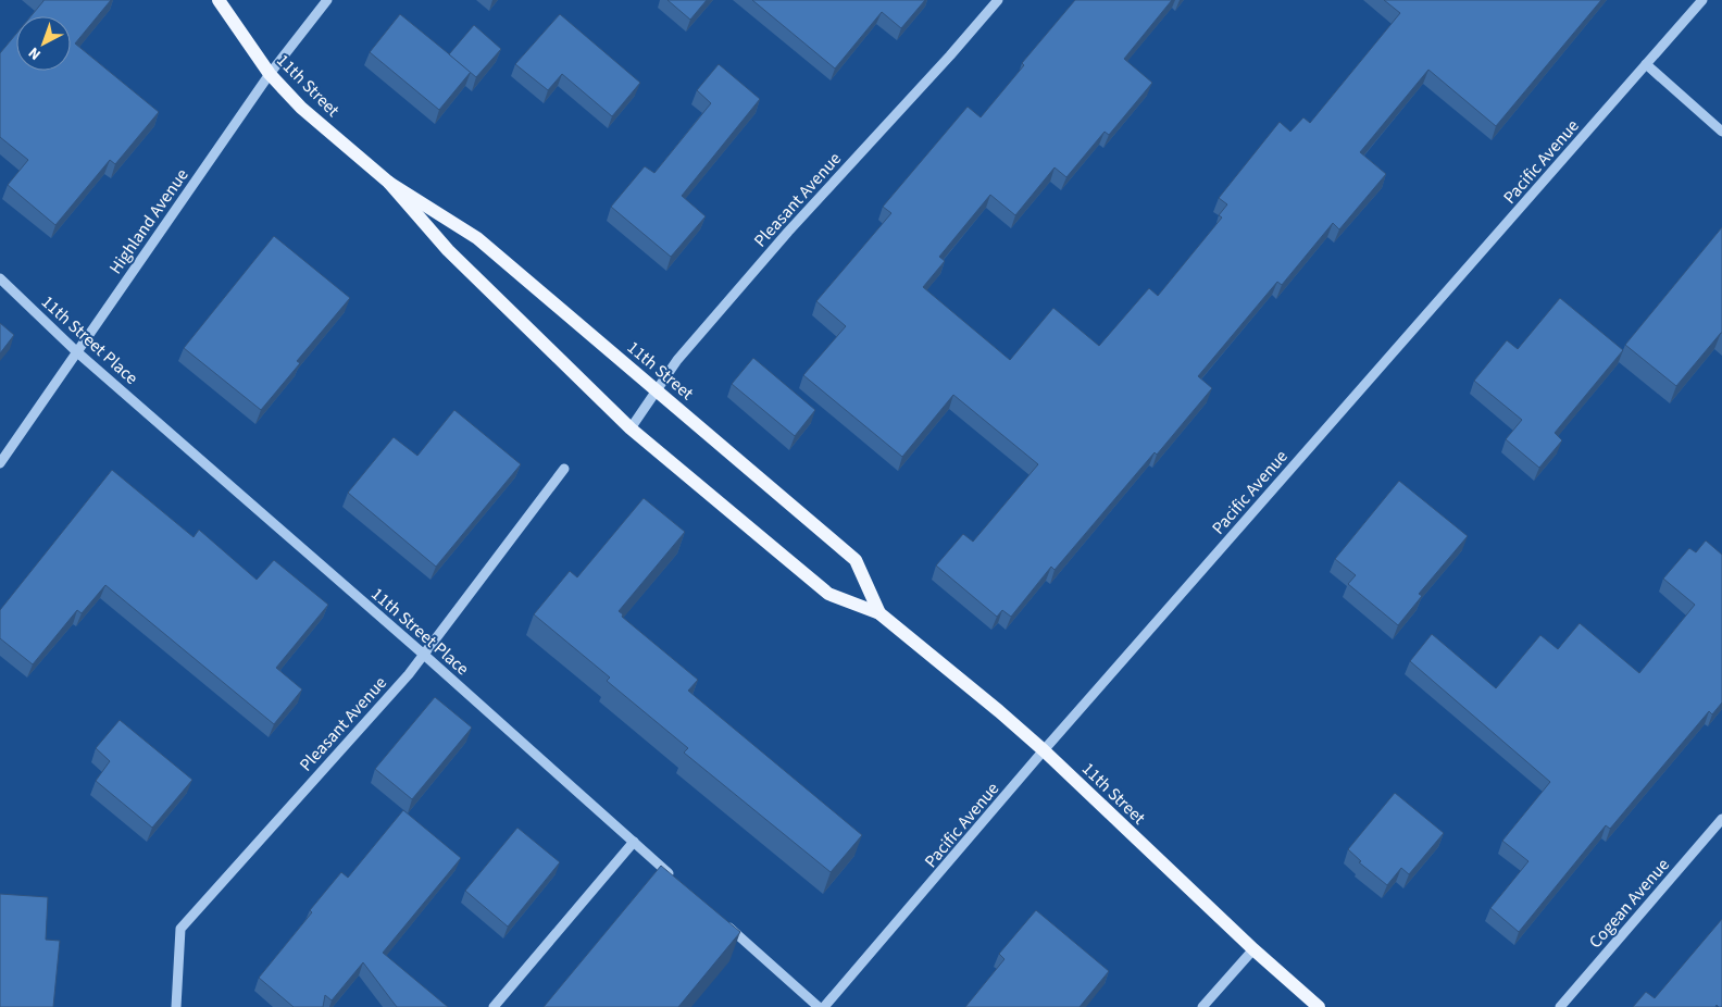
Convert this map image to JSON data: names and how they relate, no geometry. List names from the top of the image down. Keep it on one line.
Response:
{"streets":{"main road":["11th Street"],"street":["Pacific Avenue","Pleasant Avenue","Highland Avenue","11th Street Place","Cogean Avenue"]},"crossings":[["11th Street","Pacific Avenue"],["11th Street","Pleasant Avenue"],["11th Street","Highland Avenue"],["Pleasant Avenue","11th Street Place"],["Highland Avenue","11th Street Place"]],"north":"bottom left"}
